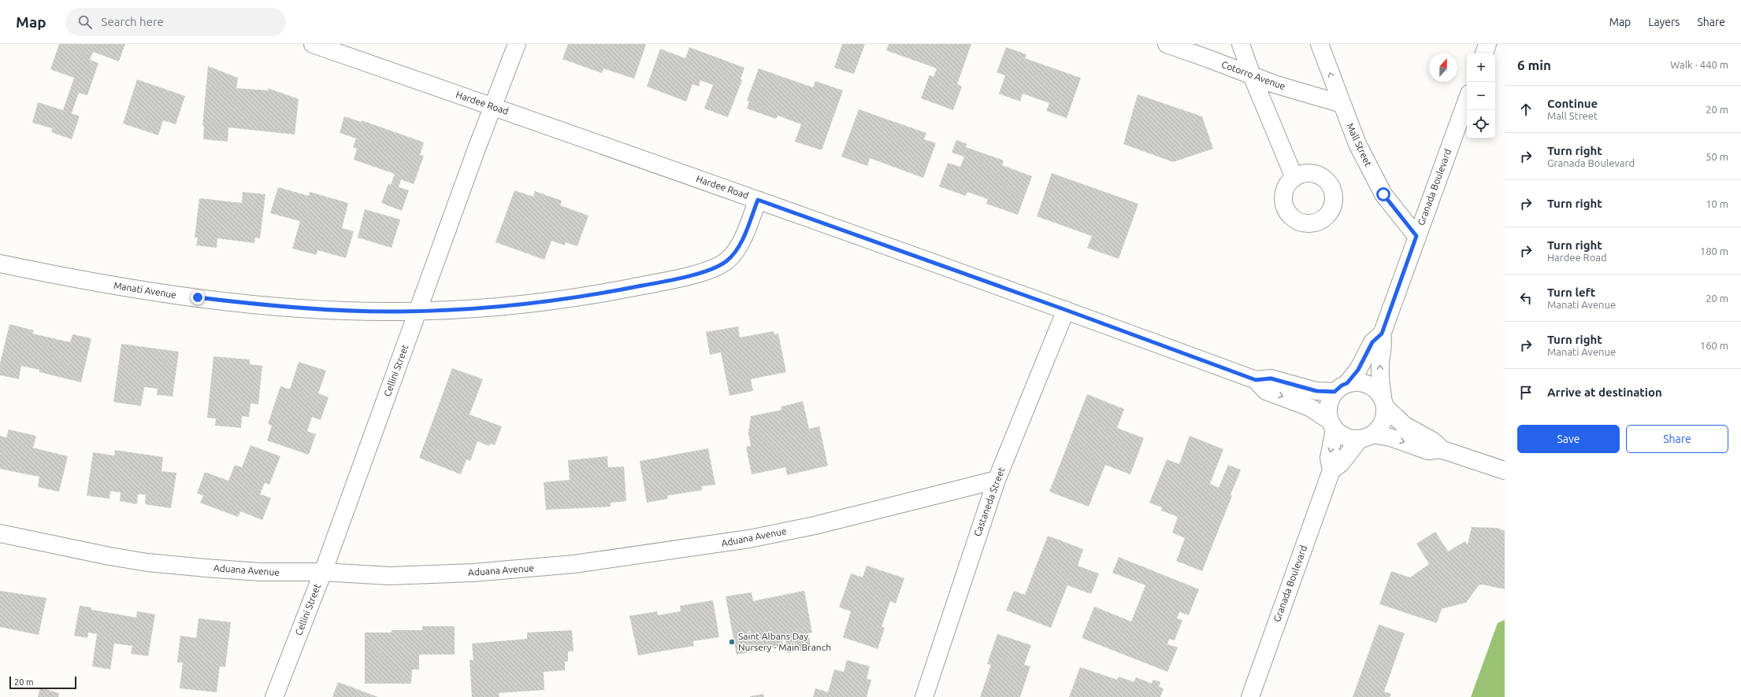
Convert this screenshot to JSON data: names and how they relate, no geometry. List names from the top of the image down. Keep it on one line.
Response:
{"streets":{"street":["Cotorro Avenue","Hardee Road","Mall Street","Granada Boulevard","Manati Avenue","Cellini Street","Castaneda Street","Aduana Avenue"]},"crossings":[["Cotorro Avenue","Mall Street"],["Hardee Road","Granada Boulevard"],["Hardee Road","Manati Avenue"],["Hardee Road","Cellini Street"],["Hardee Road","Castaneda Street"],["Mall Street","Granada Boulevard"],["Manati Avenue","Cellini Street"],["Cellini Street","Aduana Avenue"],["Castaneda Street","Aduana Avenue"]],"places":["Saint Albans Day Nursery - Main Branch"],"scale_bar":"20 m","north":"top","page":{"header":"Map","search":"Search here","nav":["Map","Layers","Share"],"heading":["6 min","Walk · 440 m"],"map_buttons":["+","−"],"list":[["Continue","Mall Street","20 m"],["Turn right","Granada Boulevard","50 m"],["Turn right","10 m"],["Turn right","Hardee Road","180 m"],["Turn left","Manati Avenue","20 m"],["Turn right","Manati Avenue","160 m"],"Arrive at destination"],"buttons":["Save","Share"],"scale":"20 m"}}
